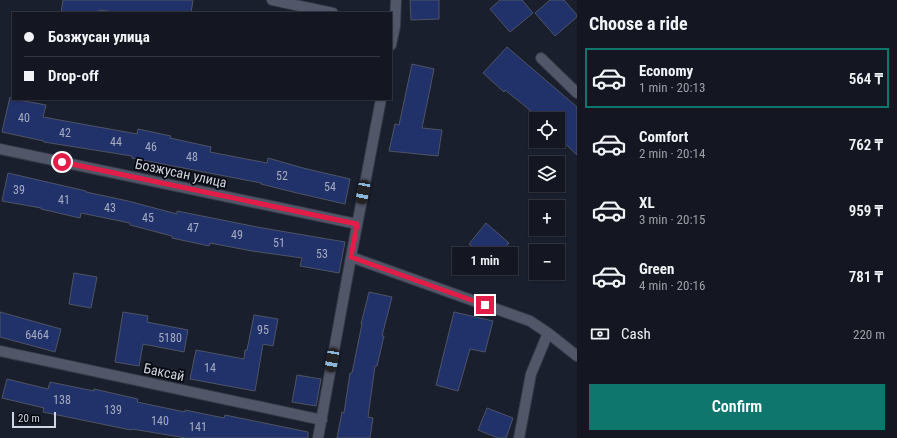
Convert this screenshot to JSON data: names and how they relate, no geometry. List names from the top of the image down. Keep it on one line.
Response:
{"streets":{"street":["Бозжусан улица","Баксай"]},"house_numbers":["40","42","44","46","48","52","54","39","41","43","45","47","49","51","53","95","6464","5180","14","138","139","140","141"],"scale_bar":"20 m","page":{"heading":"Choose a ride","banner":["Бозжусан улица","Drop-off"],"list":[{"name":"Economy","note":"1 min · 20:13","value":"564 ₸"},{"name":"Comfort","note":"2 min · 20:14","value":"762 ₸"},{"name":"XL","note":"3 min · 20:15","value":"959 ₸"},{"name":"Green","note":"4 min · 20:16","value":"781 ₸"}],"map_buttons":["+","−"],"bubble":"1 min","pay":["Cash","220 m"],"buttons":"Confirm","scale":"20 m"}}
